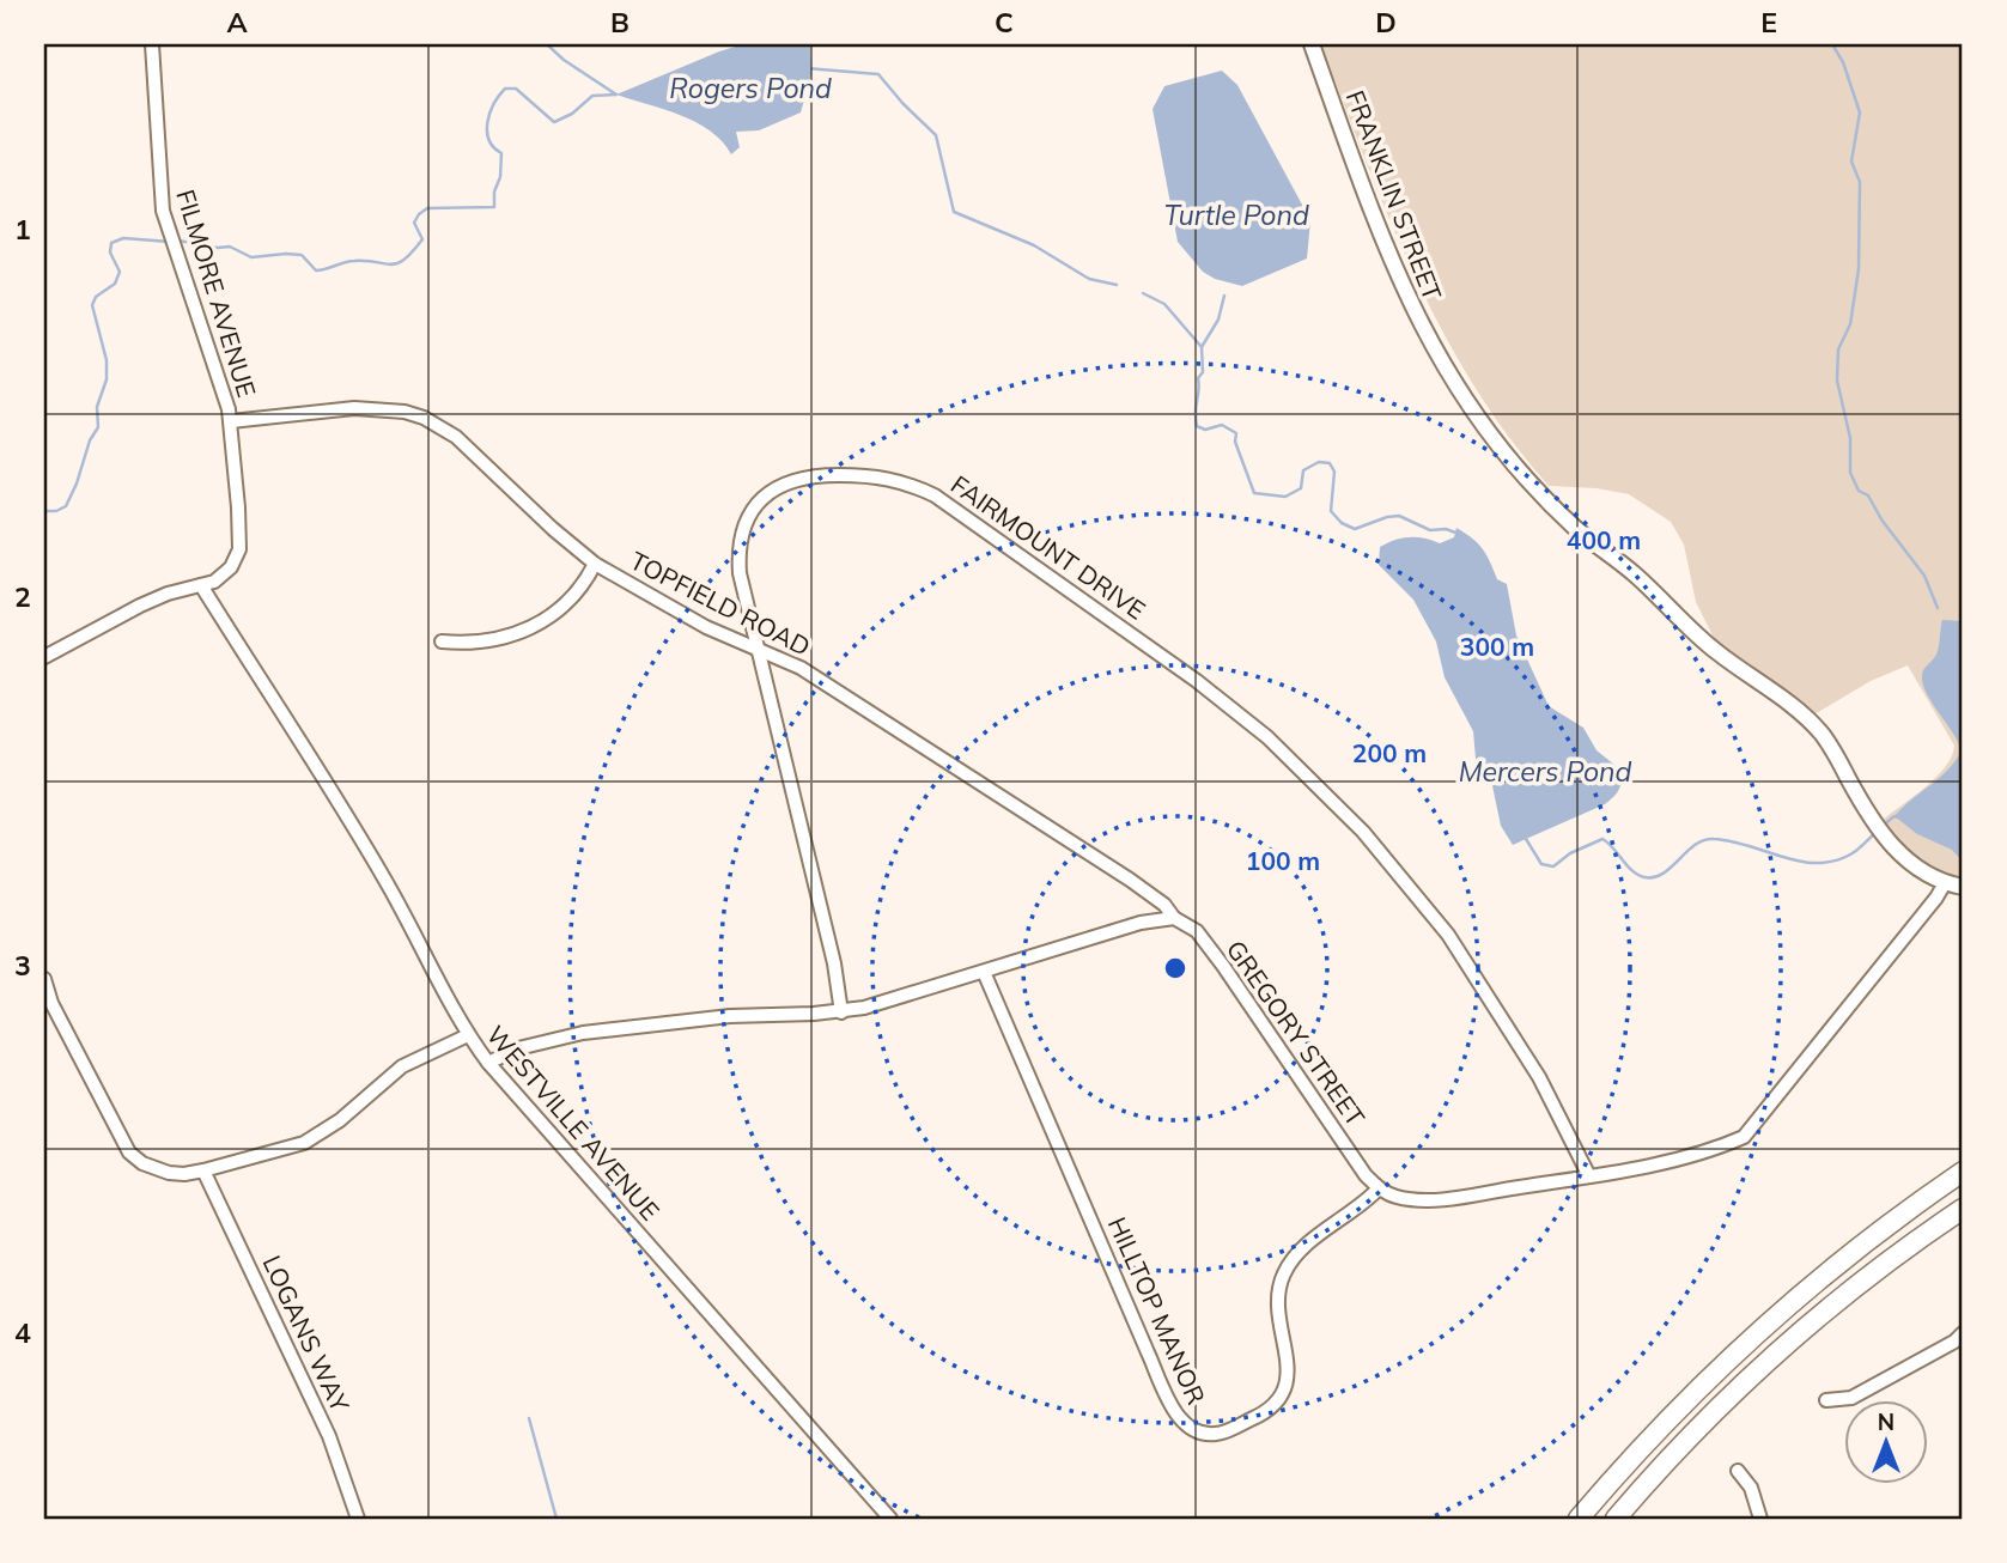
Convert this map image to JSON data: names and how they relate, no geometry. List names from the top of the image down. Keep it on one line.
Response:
{"streets":{"main road":["FRANKLIN STREET"],"street":["FILMORE AVENUE","FAIRMOUNT DRIVE","TOPFIELD ROAD","GREGORY STREET","WESTVILLE AVENUE","HILLTOP MANOR","LOGANS WAY"]},"crossings":[["FILMORE AVENUE","TOPFIELD ROAD"],["FILMORE AVENUE","WESTVILLE AVENUE"],["FAIRMOUNT DRIVE","TOPFIELD ROAD"],["TOPFIELD ROAD","GREGORY STREET"],["GREGORY STREET","HILLTOP MANOR"]],"water":["Rogers Pond","Turtle Pond","Mercers Pond"],"north":"top","grid":{"columns":["A","B","C","D","E"],"rows":["1","2","3","4"]},"rings":["400 m","300 m","200 m","100 m"]}
